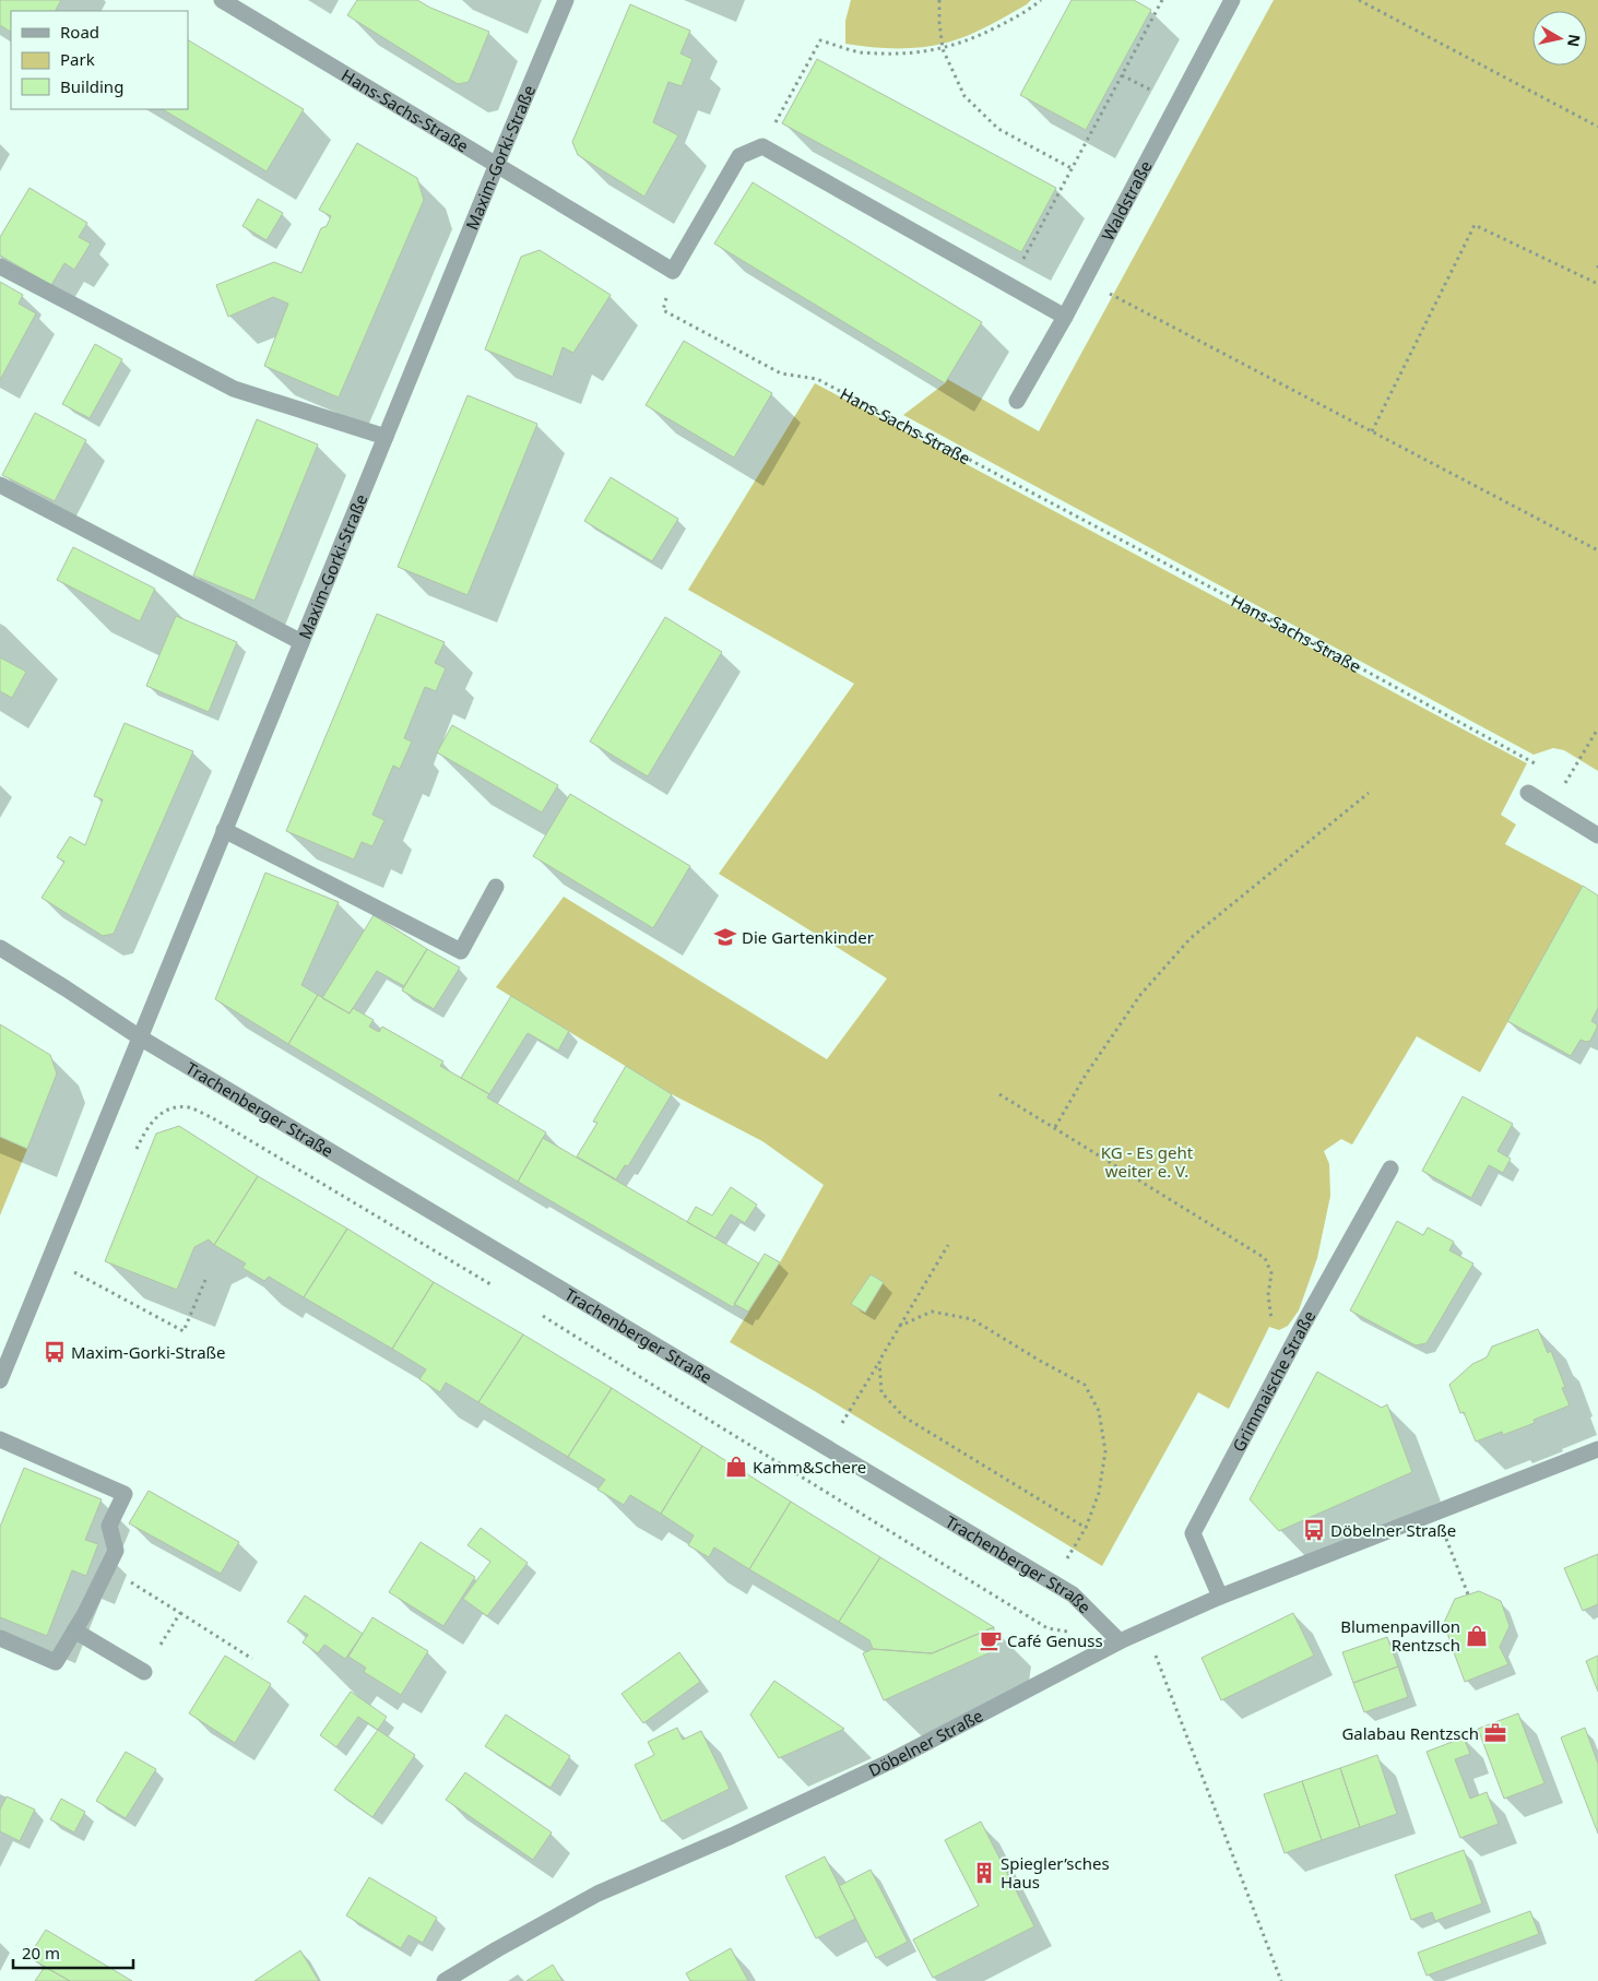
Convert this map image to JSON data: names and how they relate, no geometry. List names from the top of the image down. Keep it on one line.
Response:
{"streets":{"street":["Hans-Sachs-Straße","Maxim-Gorki-Straße","Waldstraße","Trachenberger Straße","Grimmaische Straße","Döbelner Straße"]},"crossings":[["Hans-Sachs-Straße","Maxim-Gorki-Straße"],["Maxim-Gorki-Straße","Trachenberger Straße"],["Trachenberger Straße","Döbelner Straße"],["Grimmaische Straße","Döbelner Straße"]],"parks":["KG - Es geht weiter e. V."],"places":{"school or university":["Die Gartenkinder"],"bus stop":["Maxim-Gorki-Straße","Döbelner Straße"],"shop":["Kamm&Schere","Blumenpavillon Rentzsch"],"cafe":["Café Genuss"],"office":["Galabau Rentzsch"],"building":["Spiegler’sches Haus"]},"legend":["Road","Park","Building"],"scale_bar":"20 m","north":"right"}
